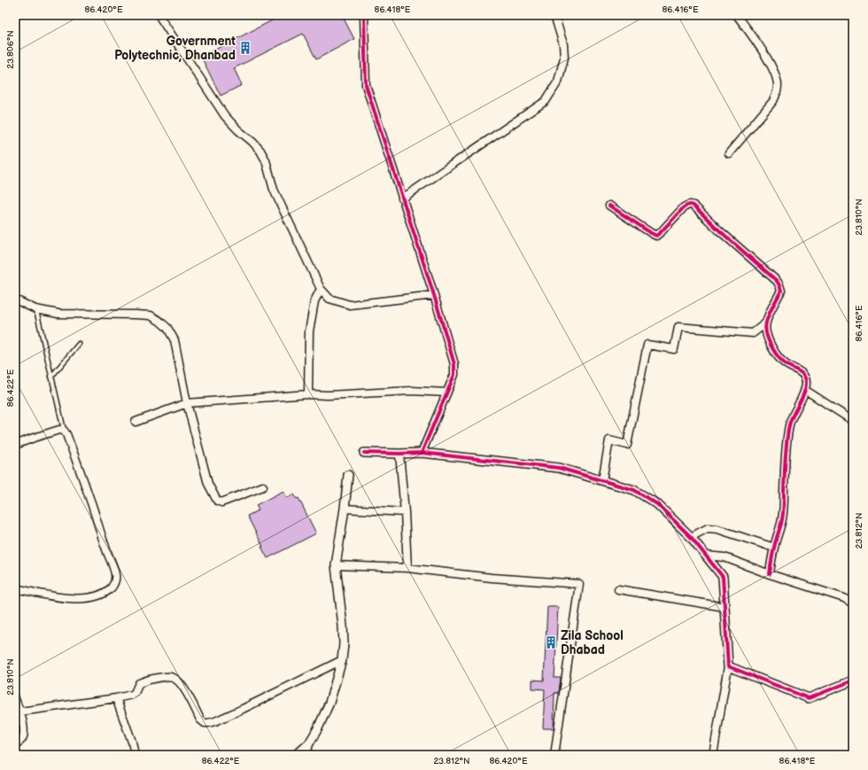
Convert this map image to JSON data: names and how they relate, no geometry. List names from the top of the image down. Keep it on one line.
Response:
{"places":{"building":["Government Polytechnic, Dhanbad","Zila School Dhabad"]},"coordinates":["86.420°E","86.418°E","86.416°E","23.806°N","23.810°N","86.422°E","23.812°N"]}
